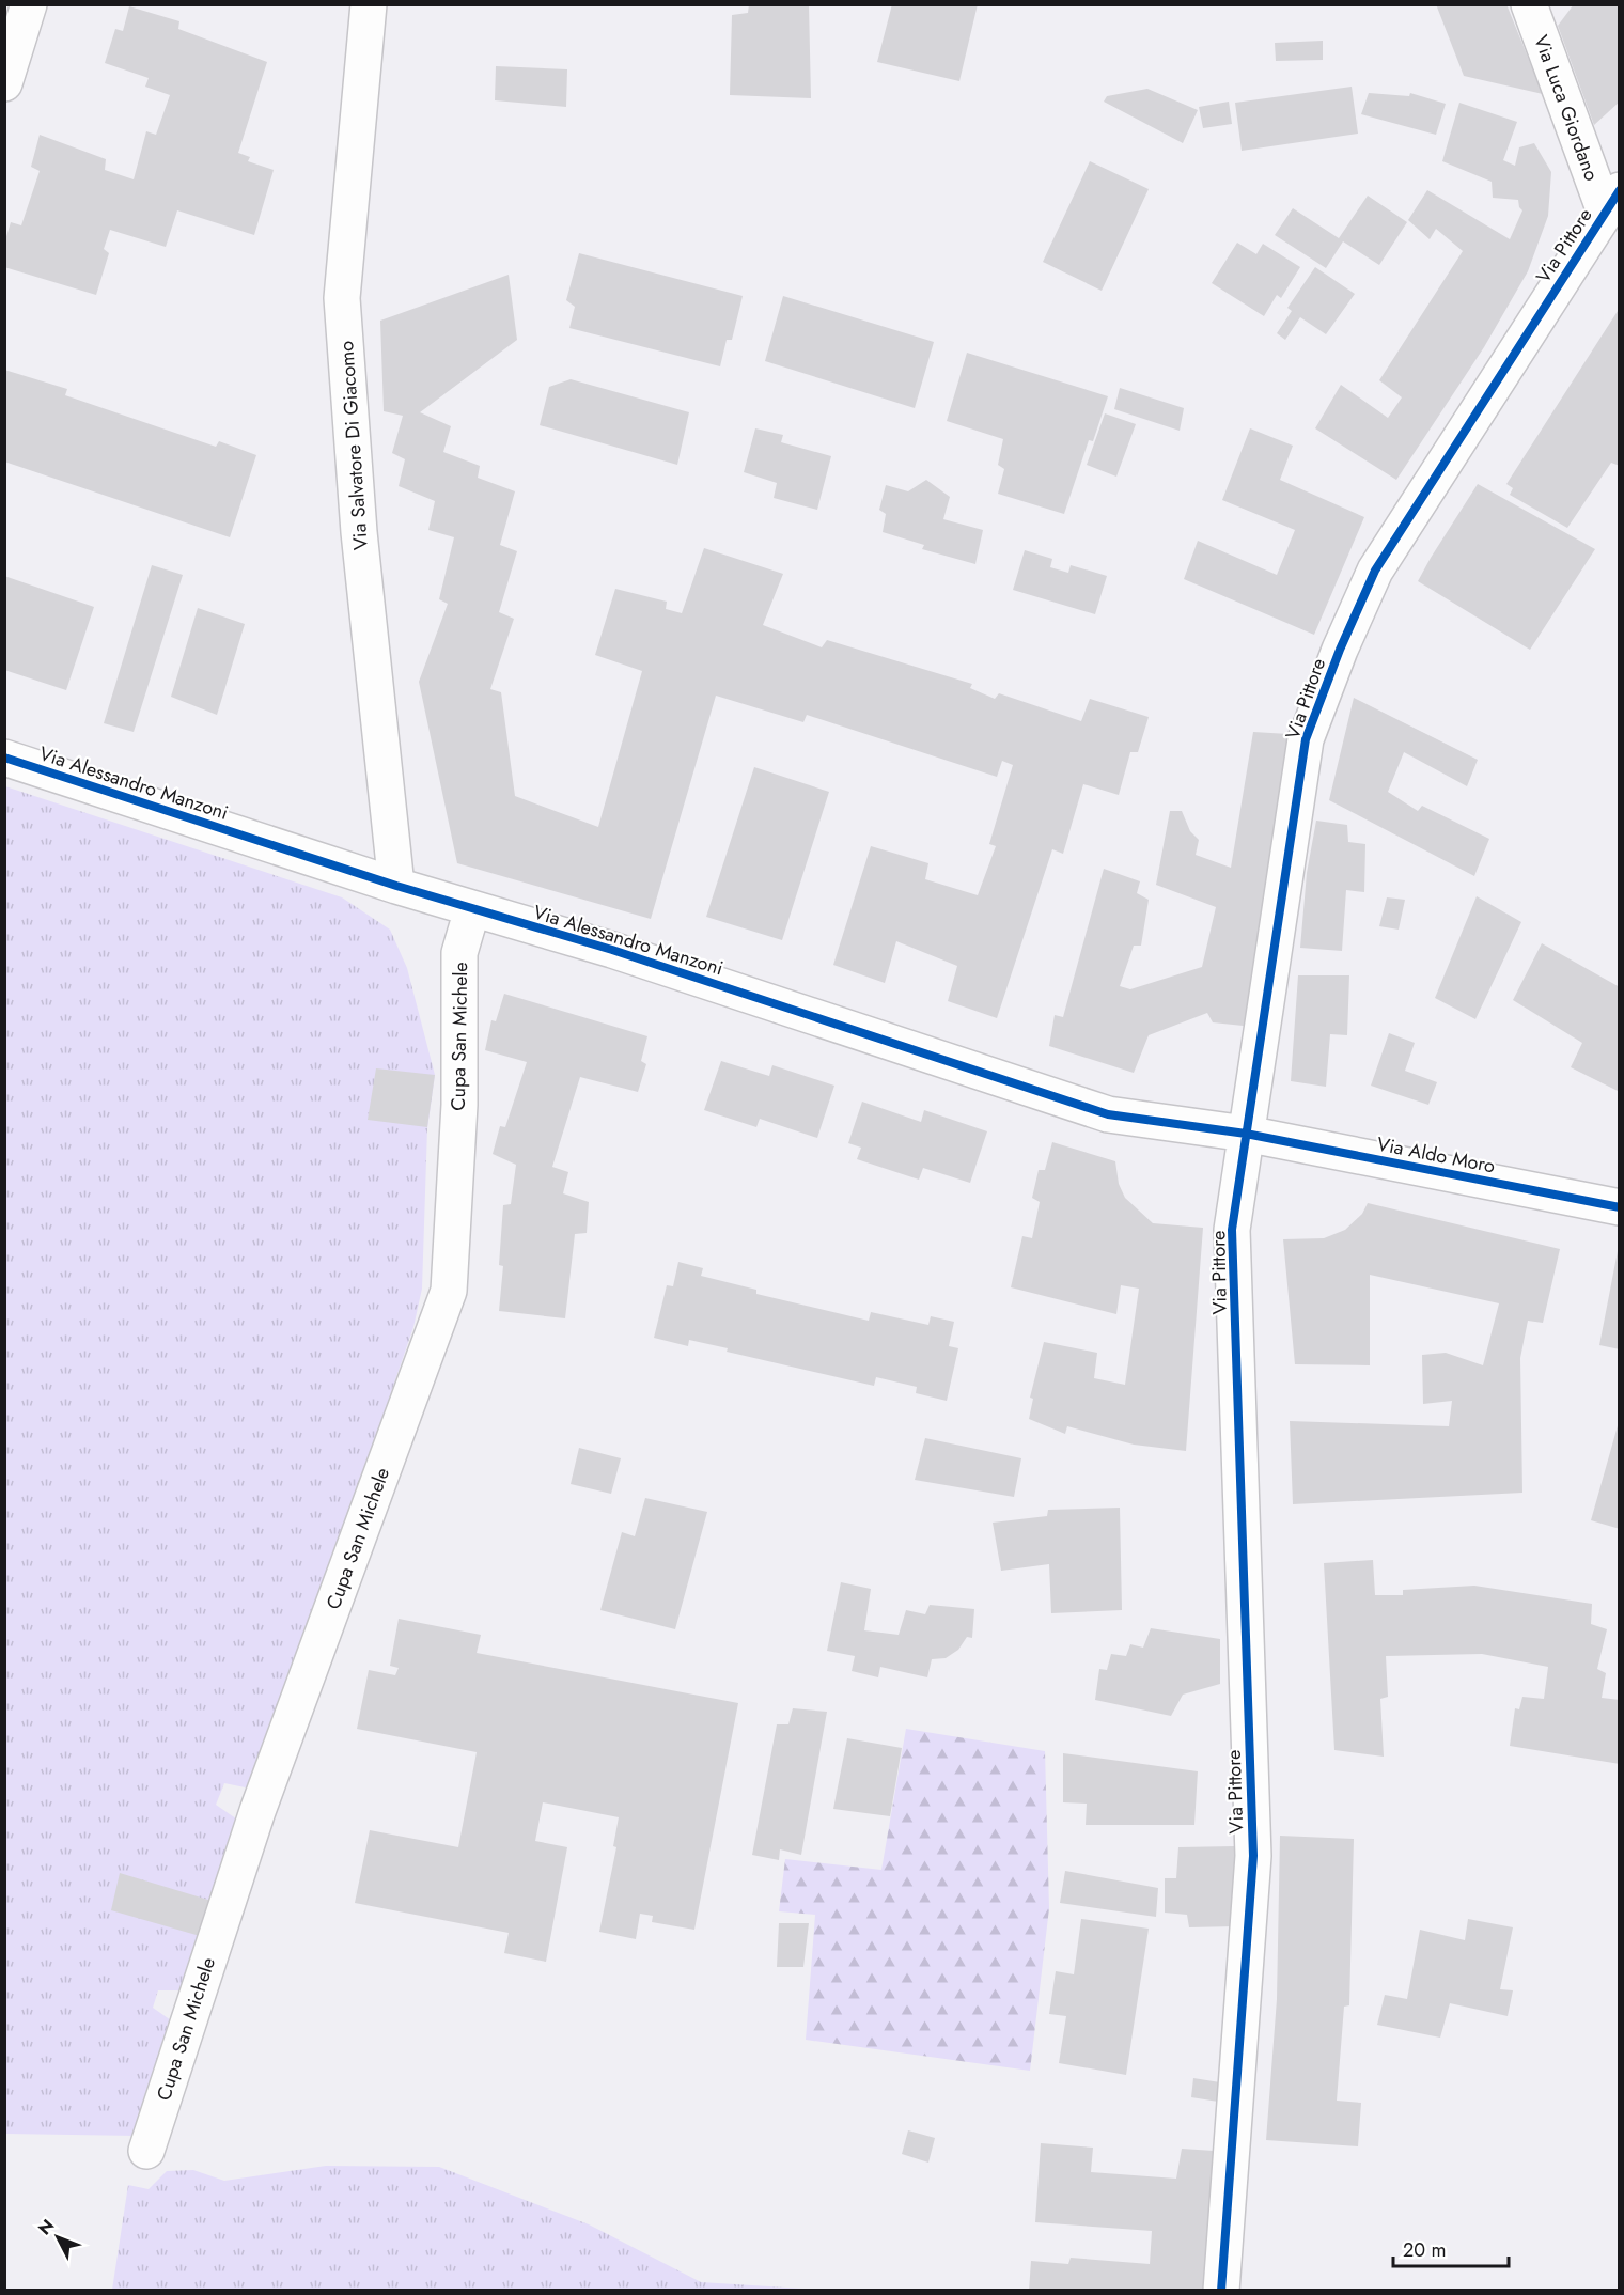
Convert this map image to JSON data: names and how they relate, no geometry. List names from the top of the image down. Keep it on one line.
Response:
{"streets":{"street":["Via Luca Giordano","Via Pittore","Via Salvatore Di Giacomo","Via Alessandro Manzoni","Cupa San Michele","Via Aldo Moro"]},"crossings":[["Via Luca Giordano","Via Pittore"],["Via Pittore","Via Alessandro Manzoni"],["Via Pittore","Via Aldo Moro"],["Via Salvatore Di Giacomo","Via Alessandro Manzoni"],["Via Alessandro Manzoni","Cupa San Michele"],["Via Alessandro Manzoni","Via Aldo Moro"]],"scale_bar":"20 m","north":"top left"}
